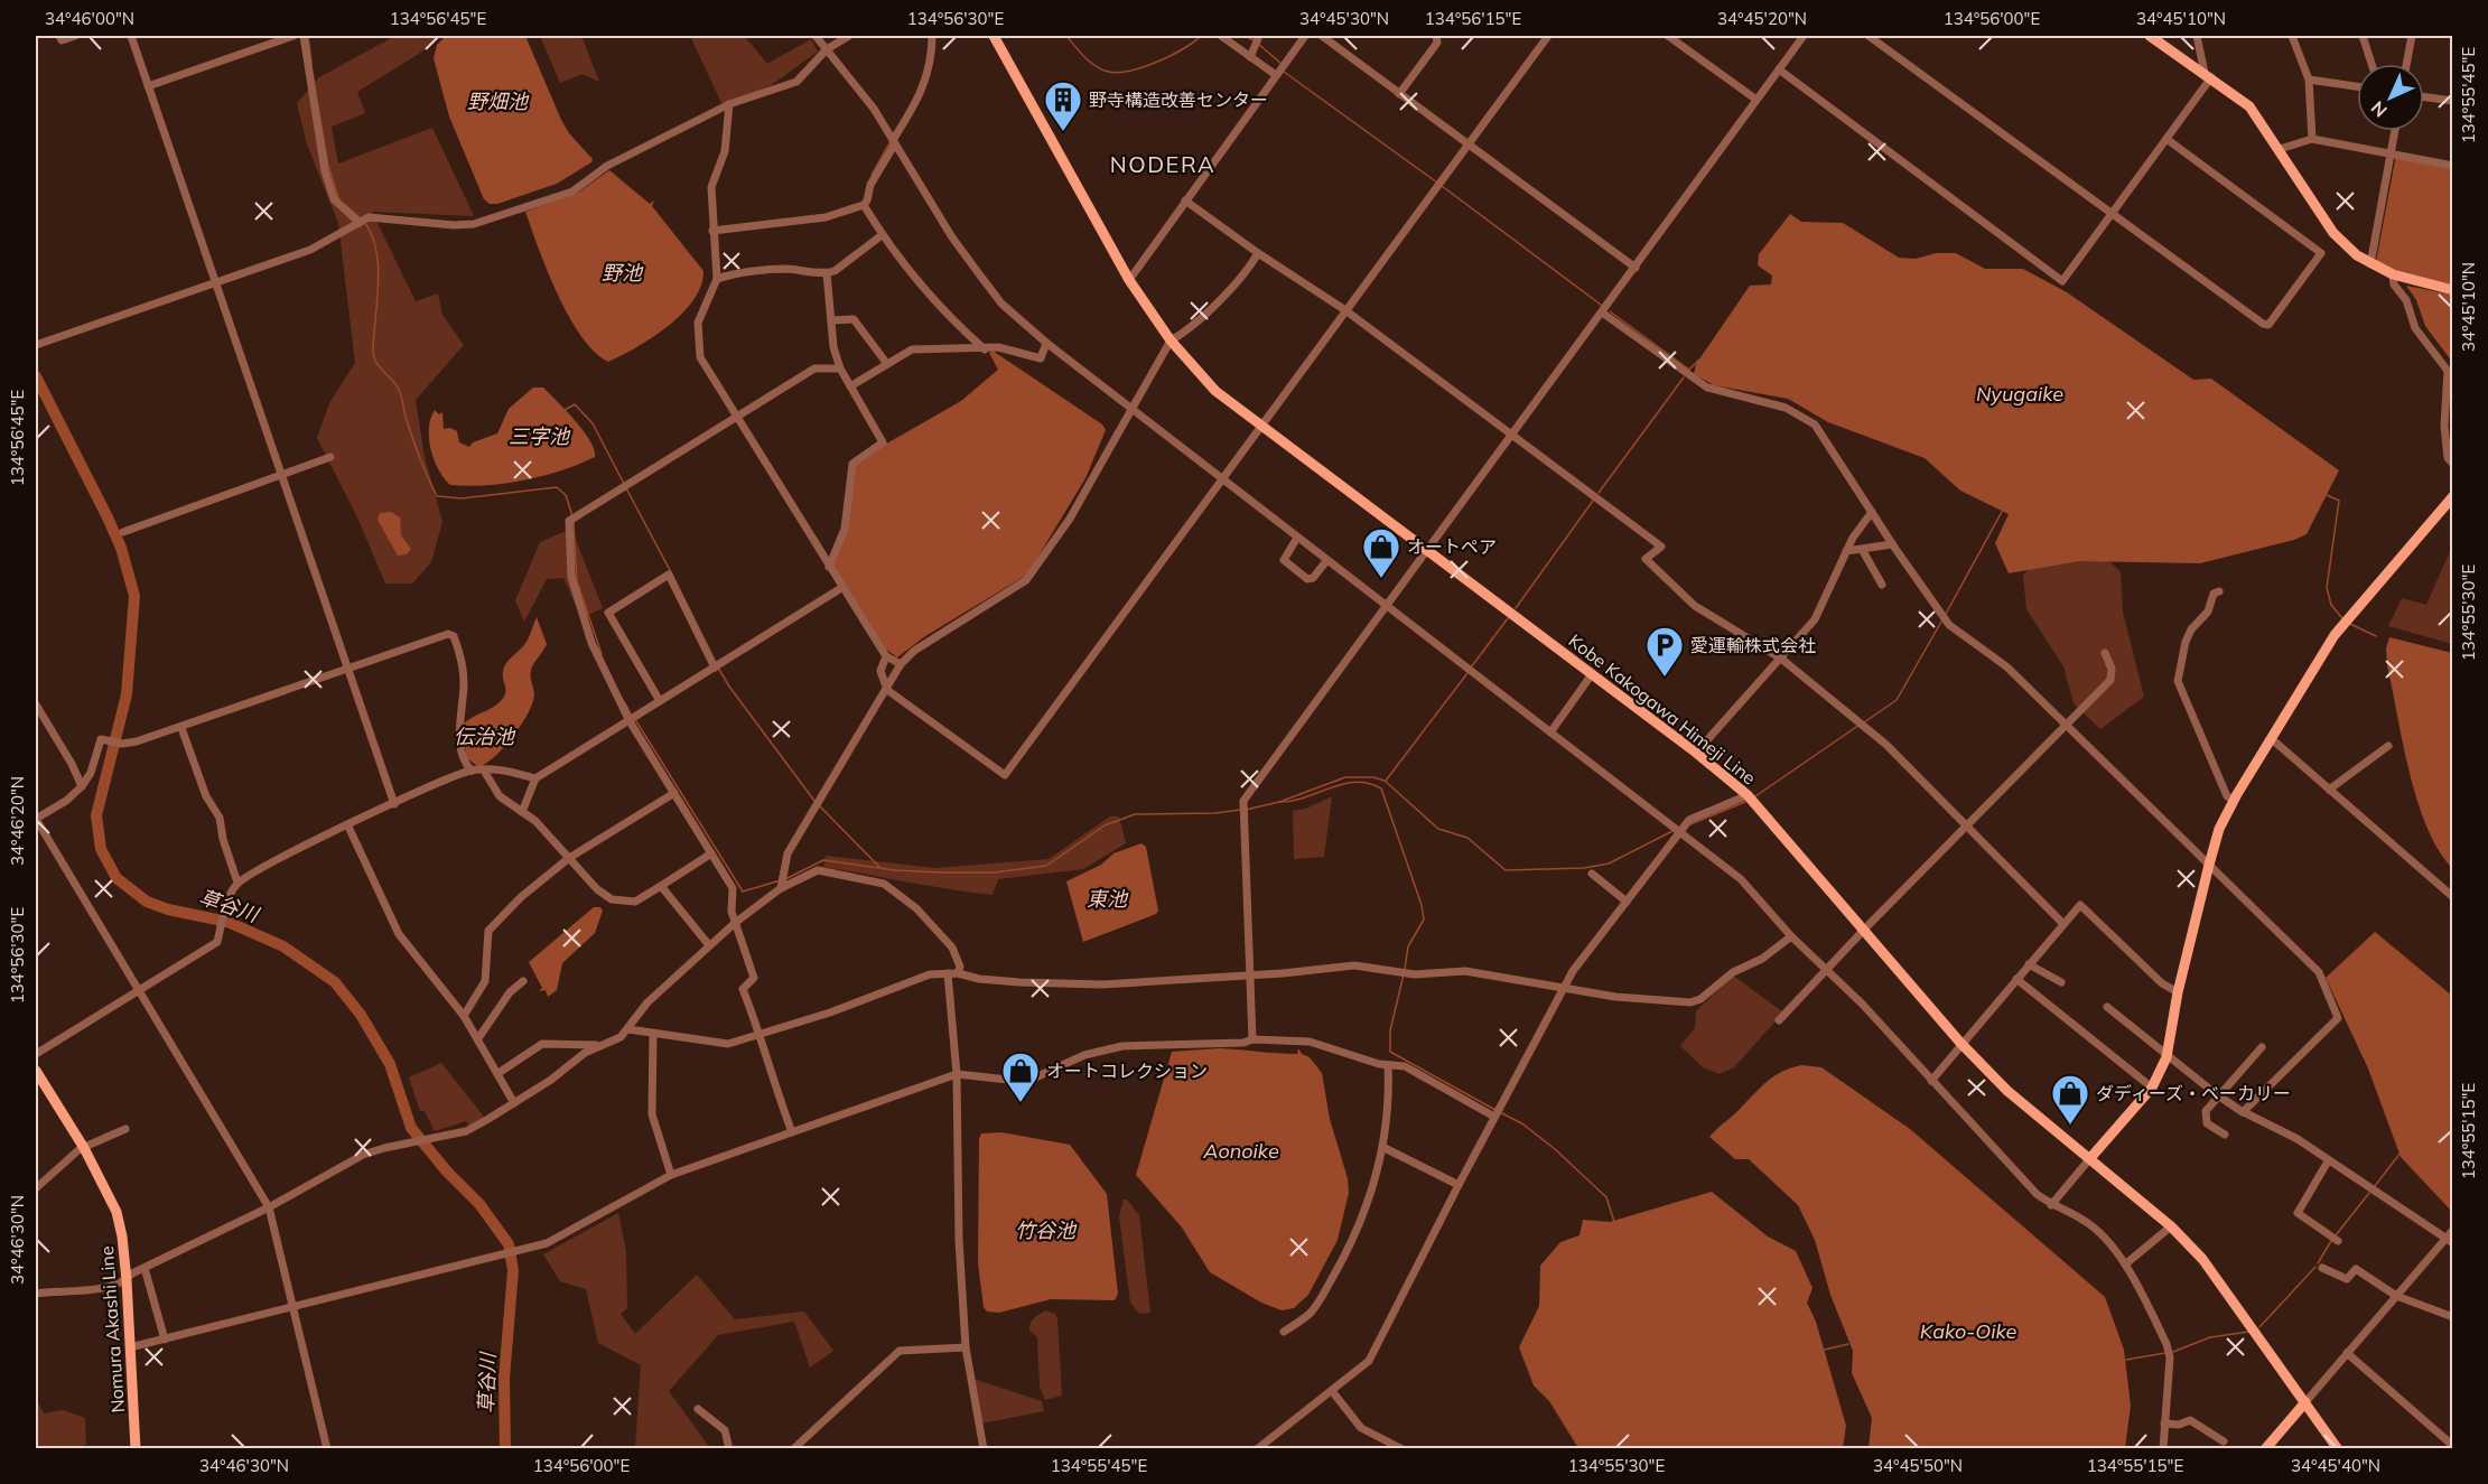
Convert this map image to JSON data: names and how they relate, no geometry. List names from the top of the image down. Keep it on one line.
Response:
{"streets":{"main road":["Kobe Kakogawa Himeji Line","Nomura Akashi Line"]},"districts":["NODERA"],"water":["野畑池","野池","Nyugaike","三字池","伝治池","東池","草谷川","Aonoike","竹谷池","Kako-Oike"],"places":{"building":["野寺構造改善センター"],"shop":["オートペア","オートコレクション","ダディーズ・ベーカリー"],"parking":["愛運輸株式会社"]},"north":"bottom left","coordinates":["34°46'00\"N","134°56'45\"E","134°56'30\"E","34°45'30\"N","134°56'15\"E","34°45'20\"N","134°56'00\"E","34°45'10\"N","134°55'45\"E","134°55'30\"E","34°46'20\"N","134°55'15\"E","34°46'30\"N","34°45'50\"N","34°45'40\"N"]}
